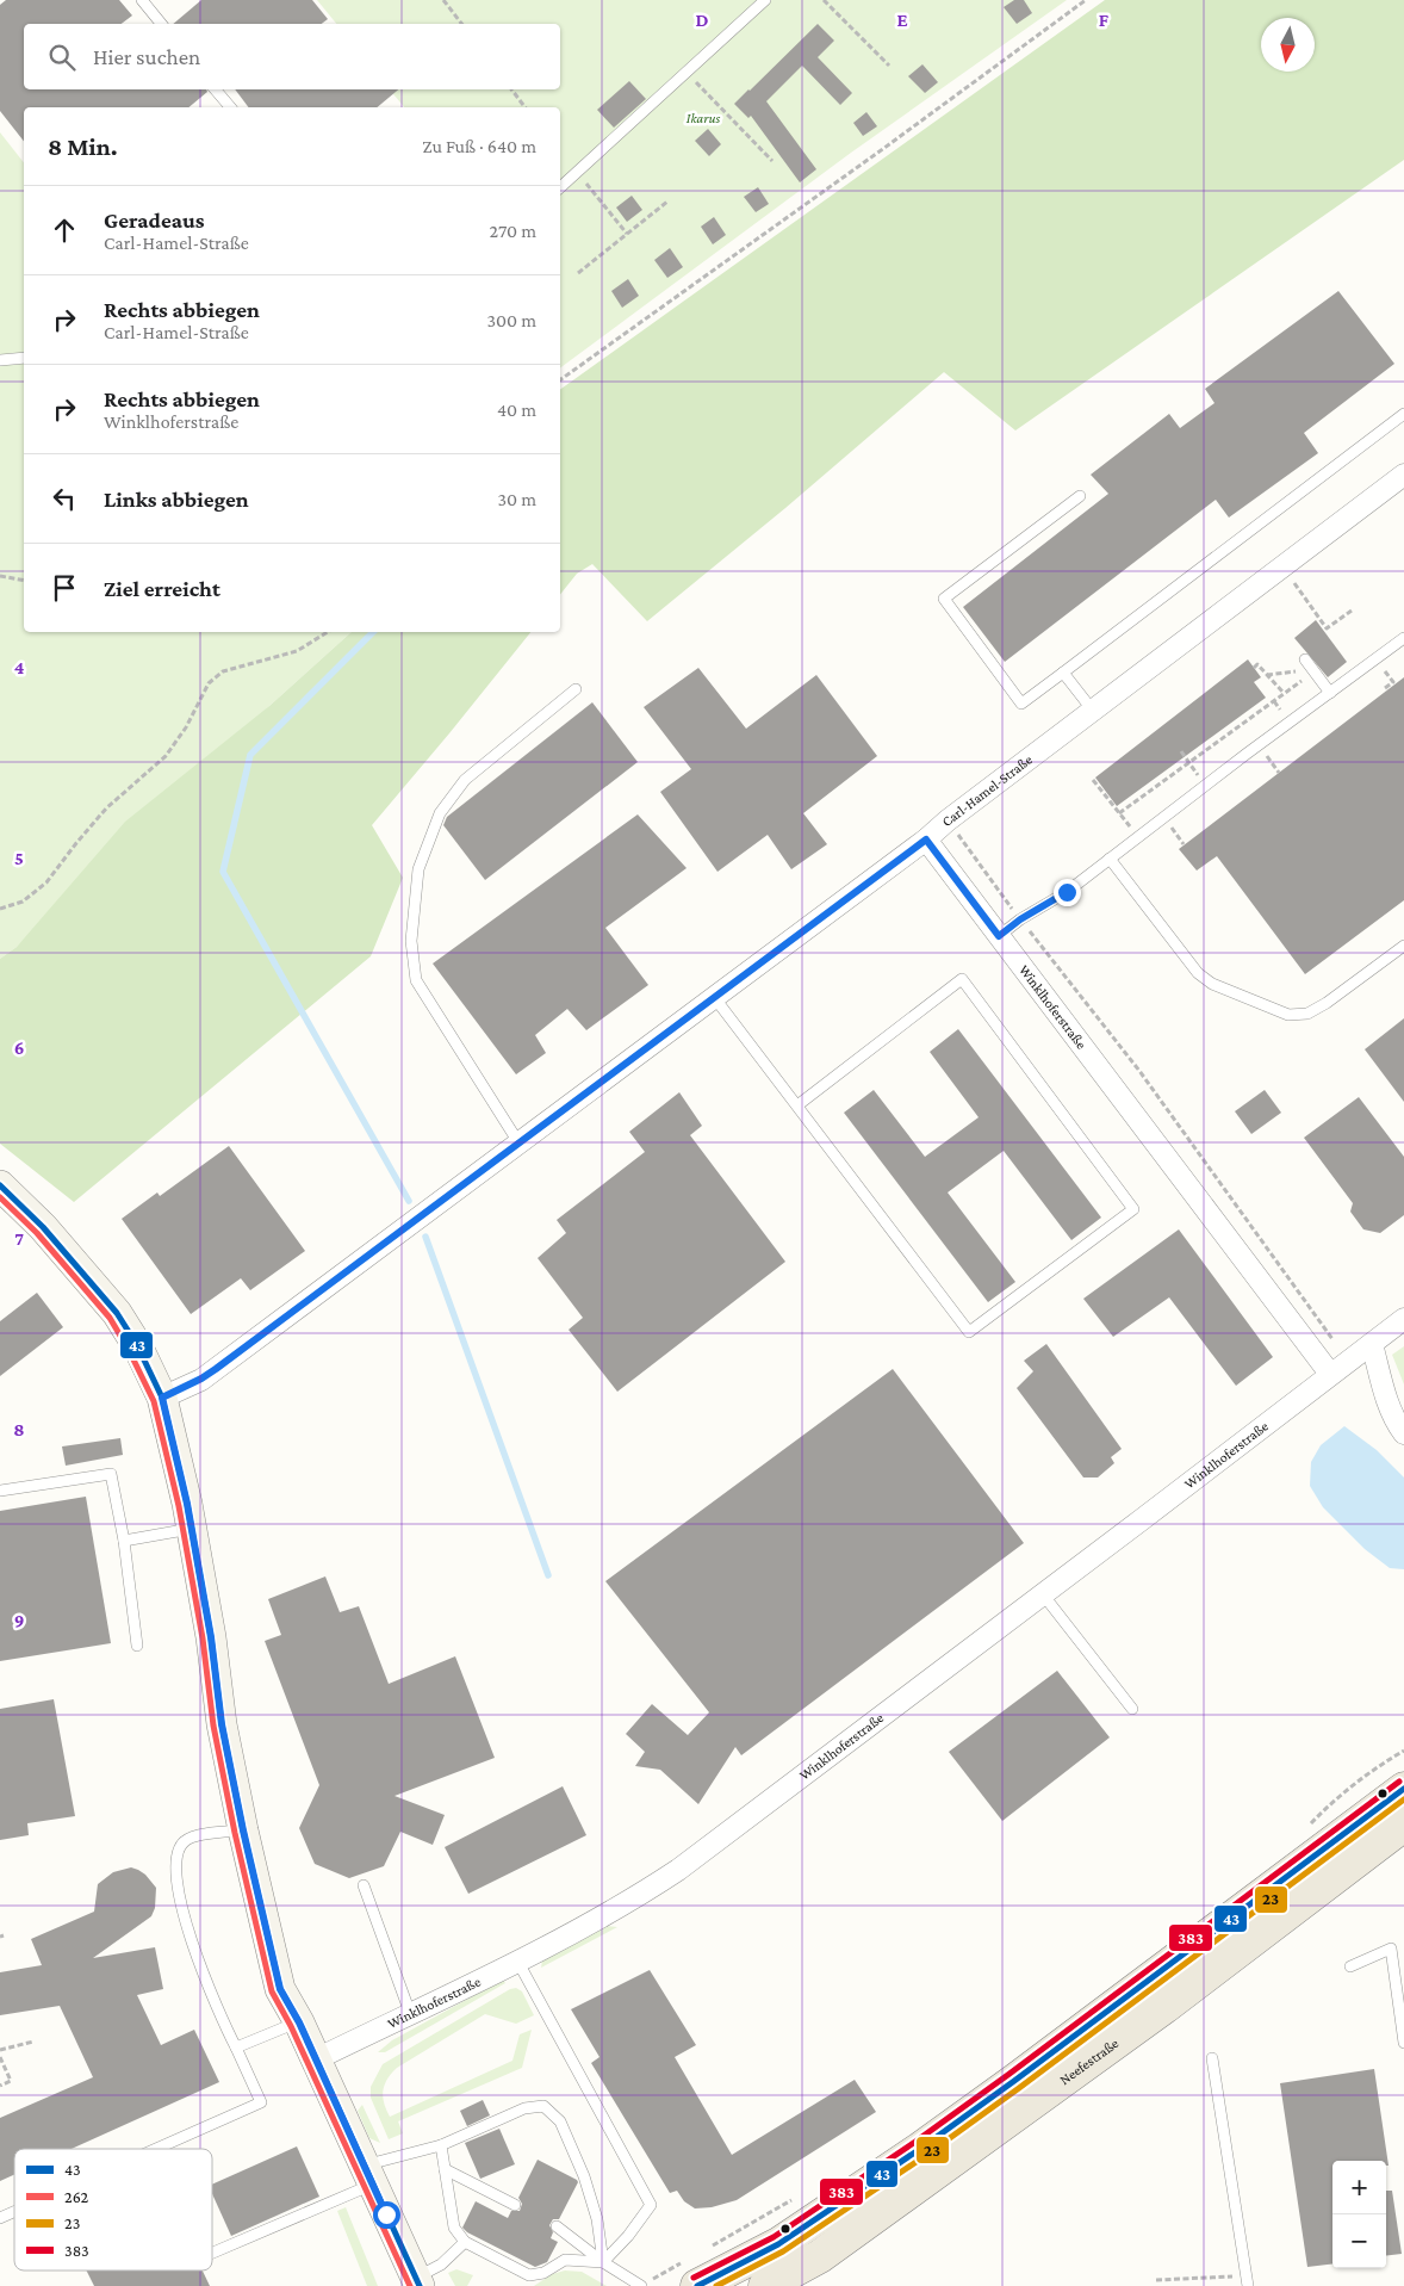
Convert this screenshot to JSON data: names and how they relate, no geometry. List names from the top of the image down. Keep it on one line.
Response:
{"streets":{"main road":["Neefestraße"],"street":["Carl-Hamel-Straße","Winklhoferstraße"]},"crossings":[["Carl-Hamel-Straße","Winklhoferstraße"]],"parks":["Ikarus"],"lines":["transit line 43","transit line 262","transit line 383","transit line 23"],"legend":["43","262","23","383"],"north":"bottom","page":{"search":"Hier suchen","heading":["8 Min.","Zu Fuß · 640 m"],"list":[["Geradeaus","Carl-Hamel-Straße","270 m"],["Rechts abbiegen","Carl-Hamel-Straße","300 m"],["Rechts abbiegen","Winklhoferstraße","40 m"],["Links abbiegen","30 m"],"Ziel erreicht"],"map_buttons":["+","−"]},"grid":{"columns":["D","E","F"],"rows":["4","5","6","7","8","9"]}}
